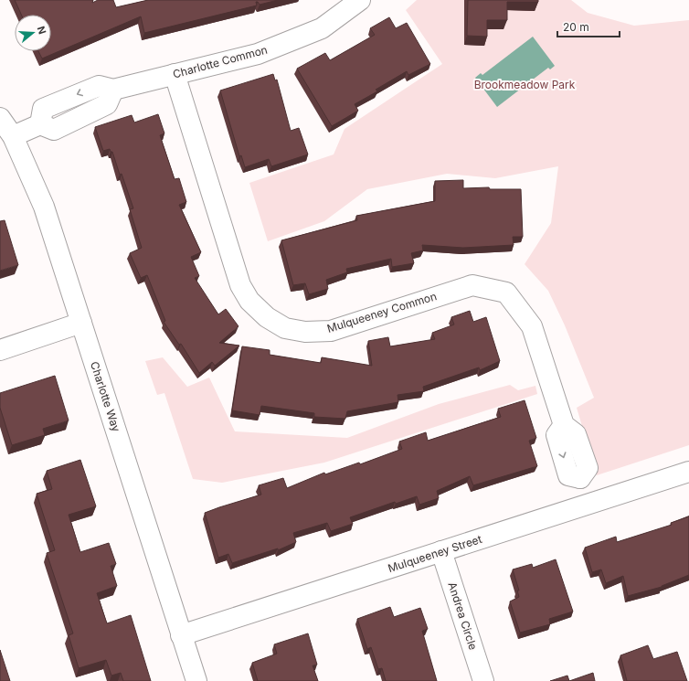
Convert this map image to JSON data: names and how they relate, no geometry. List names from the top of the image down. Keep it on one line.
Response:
{"streets":{"street":["Charlotte Common","Mulqueeney Common","Charlotte Way","Mulqueeney Street","Andrea Circle"]},"crossings":[["Charlotte Common","Mulqueeney Common"],["Charlotte Common","Charlotte Way"],["Mulqueeney Common","Mulqueeney Street"],["Charlotte Way","Mulqueeney Street"],["Mulqueeney Street","Andrea Circle"]],"parks":["Brookmeadow Park"],"scale_bar":"20 m","north":"right"}
